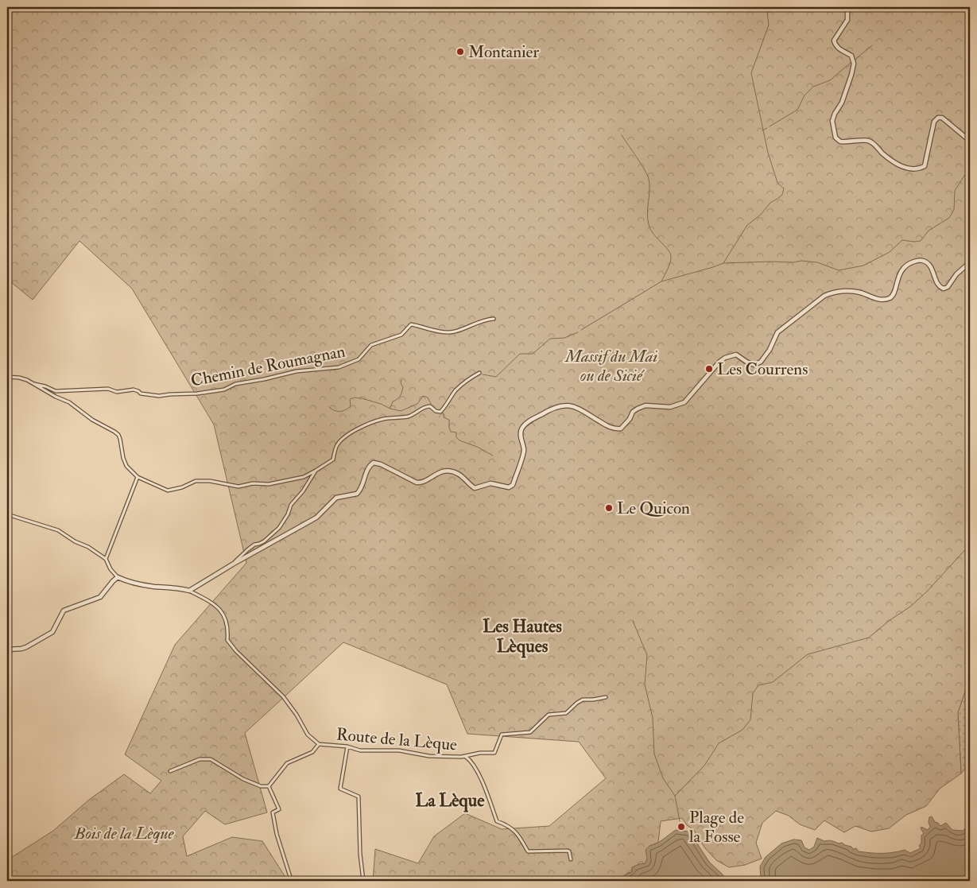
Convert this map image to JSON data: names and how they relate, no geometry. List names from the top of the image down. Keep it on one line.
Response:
{"streets":{"street":["Chemin de Roumagnan","Route de la Lèque"]},"districts":["Les Hautes Lèques","La Lèque"],"parks":["Massif du Mai ou de Sicié","Bois de la Lèque"],"places":["Montanier","Les Courrens","Le Quicon","Plage de la Fosse"]}
